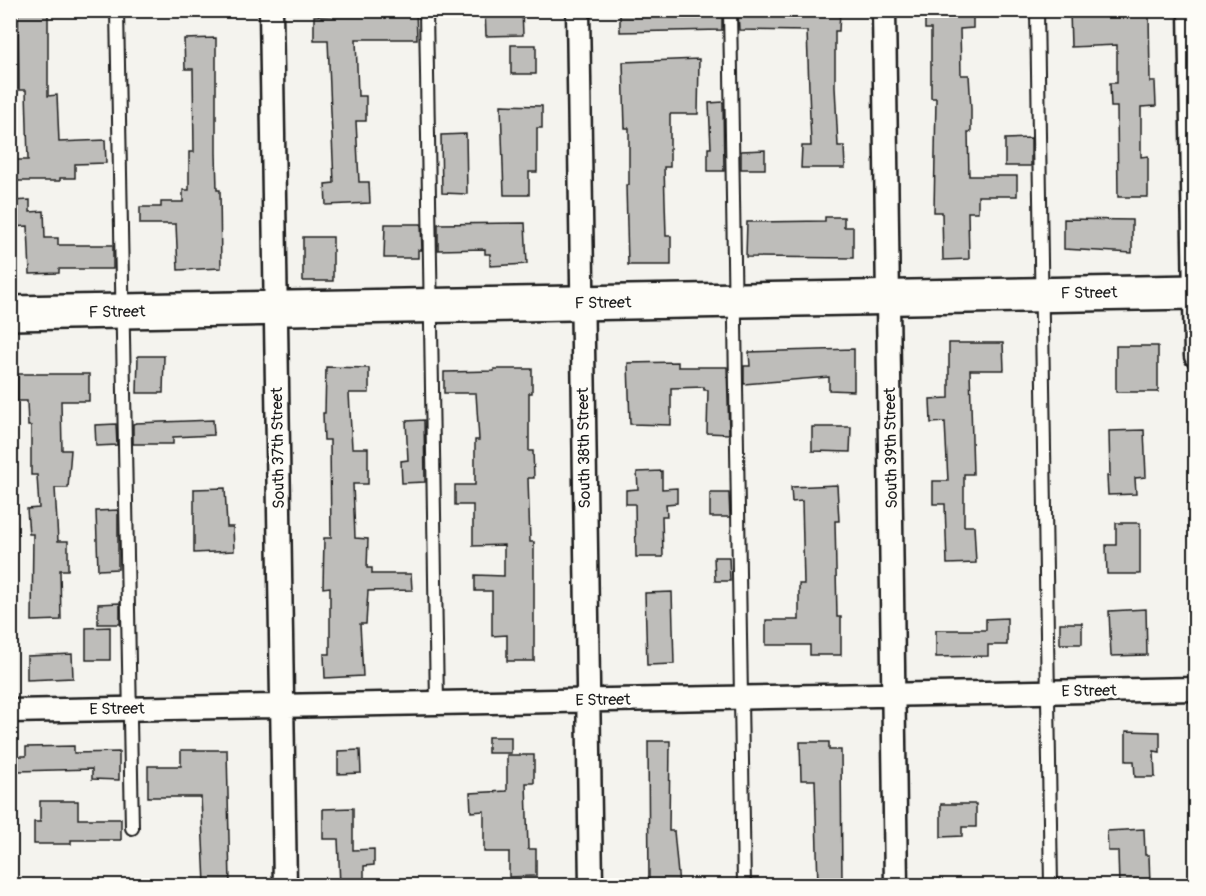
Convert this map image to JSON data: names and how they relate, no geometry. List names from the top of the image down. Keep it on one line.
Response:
{"streets":{"main road":["F Street"],"street":["South 37th Street","South 38th Street","South 39th Street","E Street"]},"crossings":[["F Street","South 37th Street"],["F Street","South 38th Street"],["F Street","South 39th Street"],["South 37th Street","E Street"],["South 38th Street","E Street"],["South 39th Street","E Street"]]}
